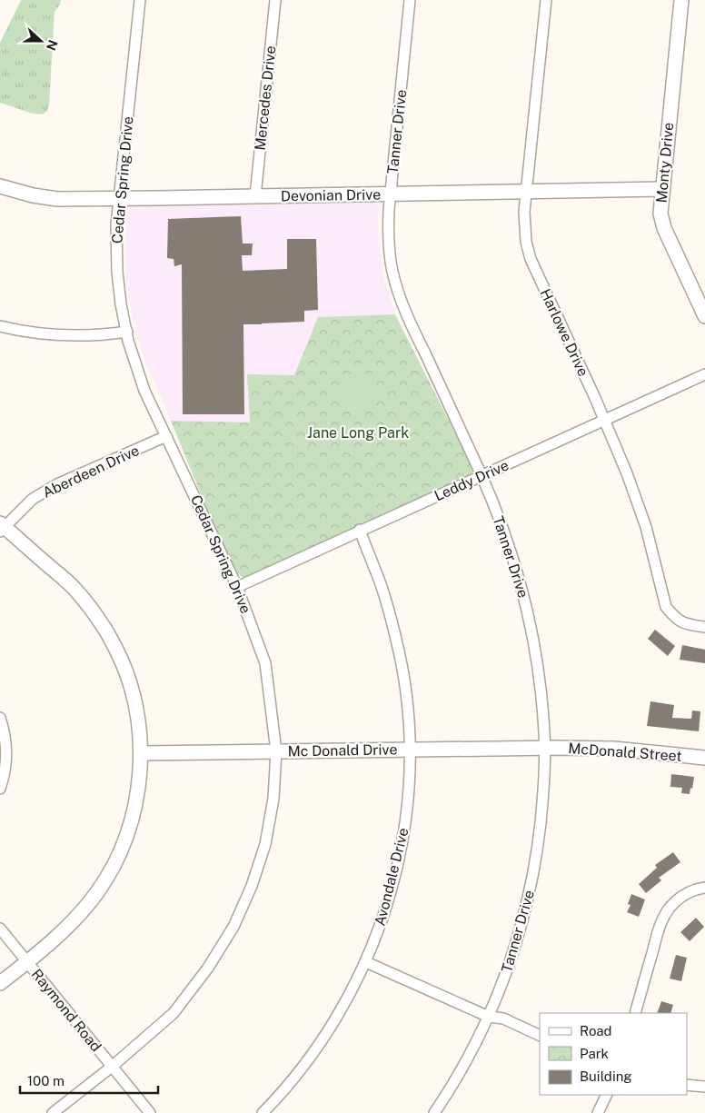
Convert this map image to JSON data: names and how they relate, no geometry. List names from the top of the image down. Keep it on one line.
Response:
{"streets":{"street":["Mercedes Drive","Tanner Drive","Monty Drive","Cedar Spring Drive","Devonian Drive","Harlowe Drive","Aberdeen Drive","Leddy Drive","Mc Donald Drive","McDonald Street","Avondale Drive","Raymond Road"]},"crossings":[["Mercedes Drive","Devonian Drive"],["Tanner Drive","Devonian Drive"],["Tanner Drive","Leddy Drive"],["Tanner Drive","Mc Donald Drive"],["Tanner Drive","McDonald Street"],["Monty Drive","Devonian Drive"],["Cedar Spring Drive","Devonian Drive"],["Cedar Spring Drive","Aberdeen Drive"],["Cedar Spring Drive","Leddy Drive"],["Cedar Spring Drive","Mc Donald Drive"],["Cedar Spring Drive","Raymond Road"],["Devonian Drive","Harlowe Drive"],["Harlowe Drive","Leddy Drive"],["Leddy Drive","Avondale Drive"],["Mc Donald Drive","McDonald Street"],["Mc Donald Drive","Avondale Drive"]],"parks":["Jane Long Park"],"legend":["Road","Park","Building"],"scale_bar":"100 m","north":"right"}
